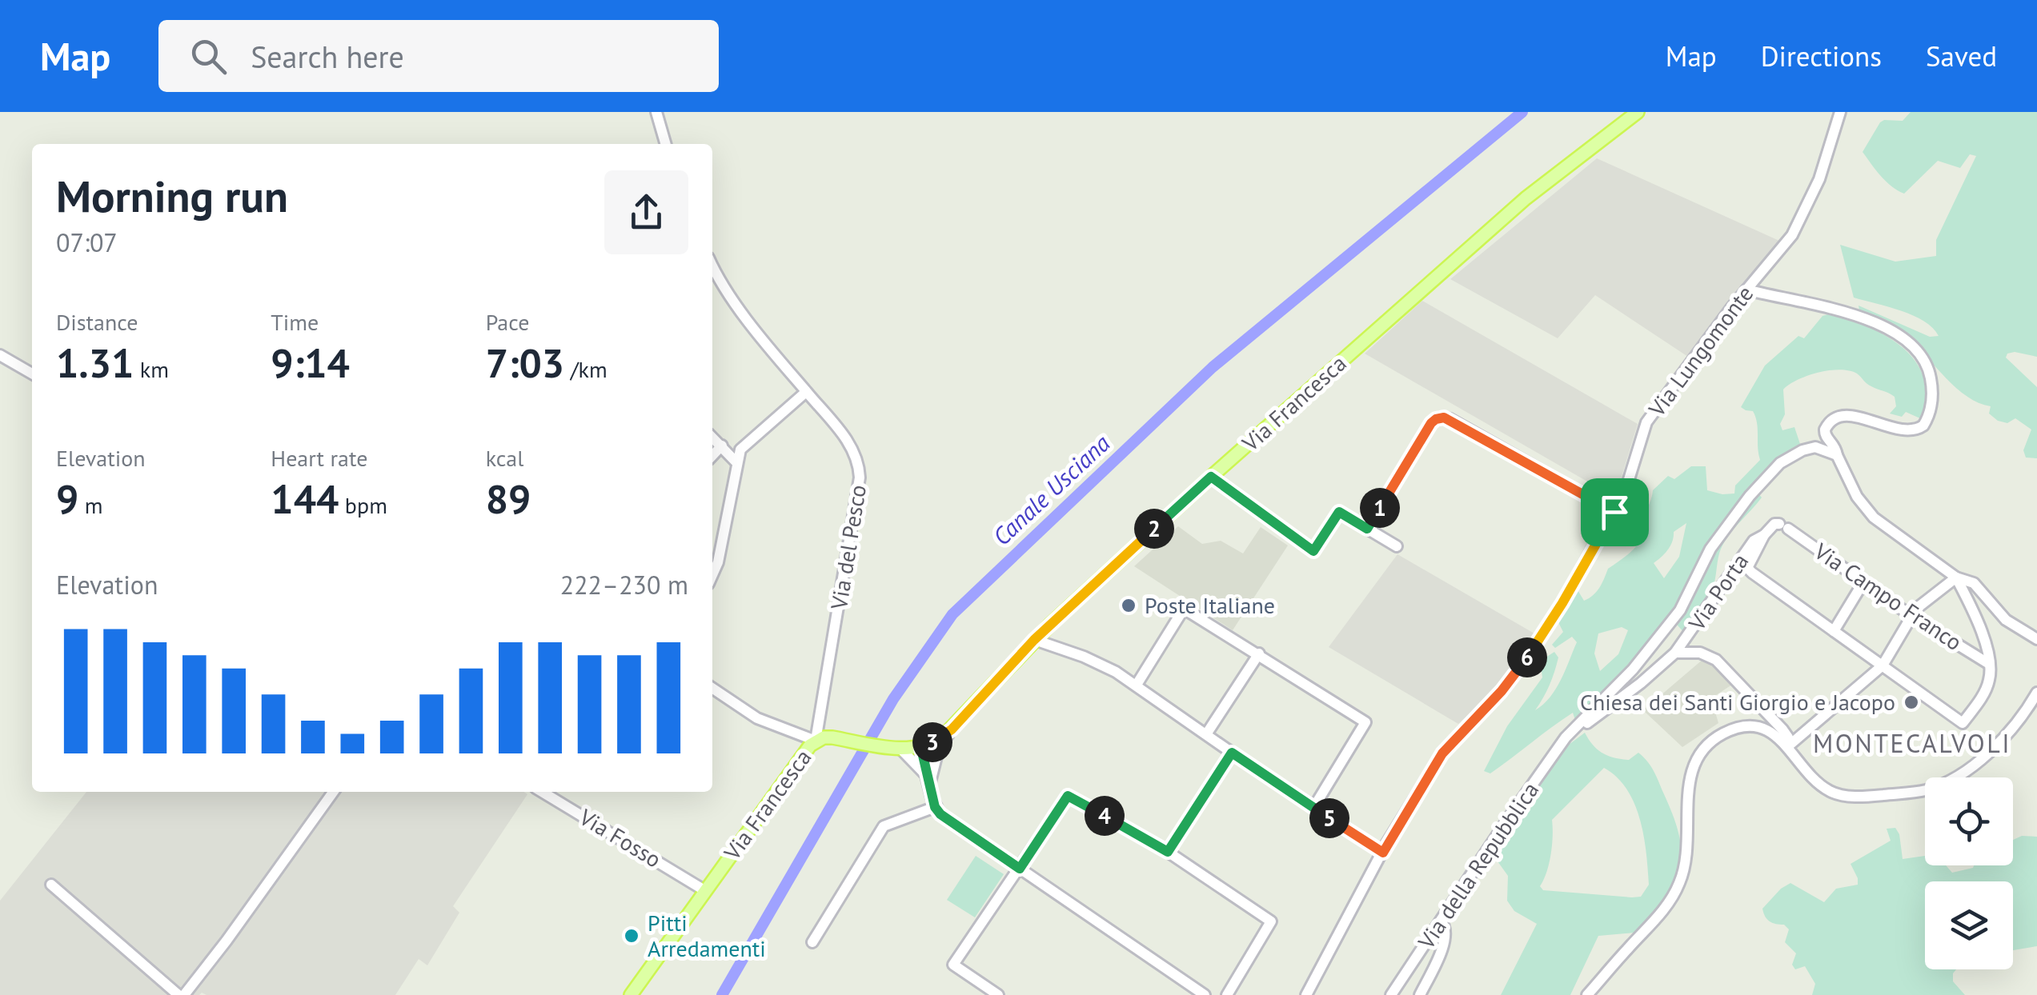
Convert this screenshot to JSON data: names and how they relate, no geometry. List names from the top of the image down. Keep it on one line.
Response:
{"streets":{"main road":["Via Francesca"],"street":["Via Lungomonte","Via del Pesco","Via Porta","Via Campo Franco","Via Fosso","Via della Repubblica"]},"crossings":[["Via Francesca","Via del Pesco"],["Via Francesca","Via Fosso"],["Via Porta","Via Campo Franco"],["Via Porta","Via della Repubblica"]],"districts":["MONTECALVOLI"],"water":["Canale Usciana"],"places":["Poste Italiane","Chiesa dei Santi Giorgio e Jacopo","Pitti Arredamenti"],"page":{"header":"Map","search":"Search here","nav":["Map","Directions","Saved"],"heading":["Morning run","07:07"],"stats":[["Distance","1.31 km"],["Time","9:14"],["Pace","7:03 /km"],["Elevation","9 m"],["Heart rate","144 bpm"],["kcal","89"]],"pins":["1","2","6","3","4","5"],"chart":["Elevation","222–230 m"]}}
